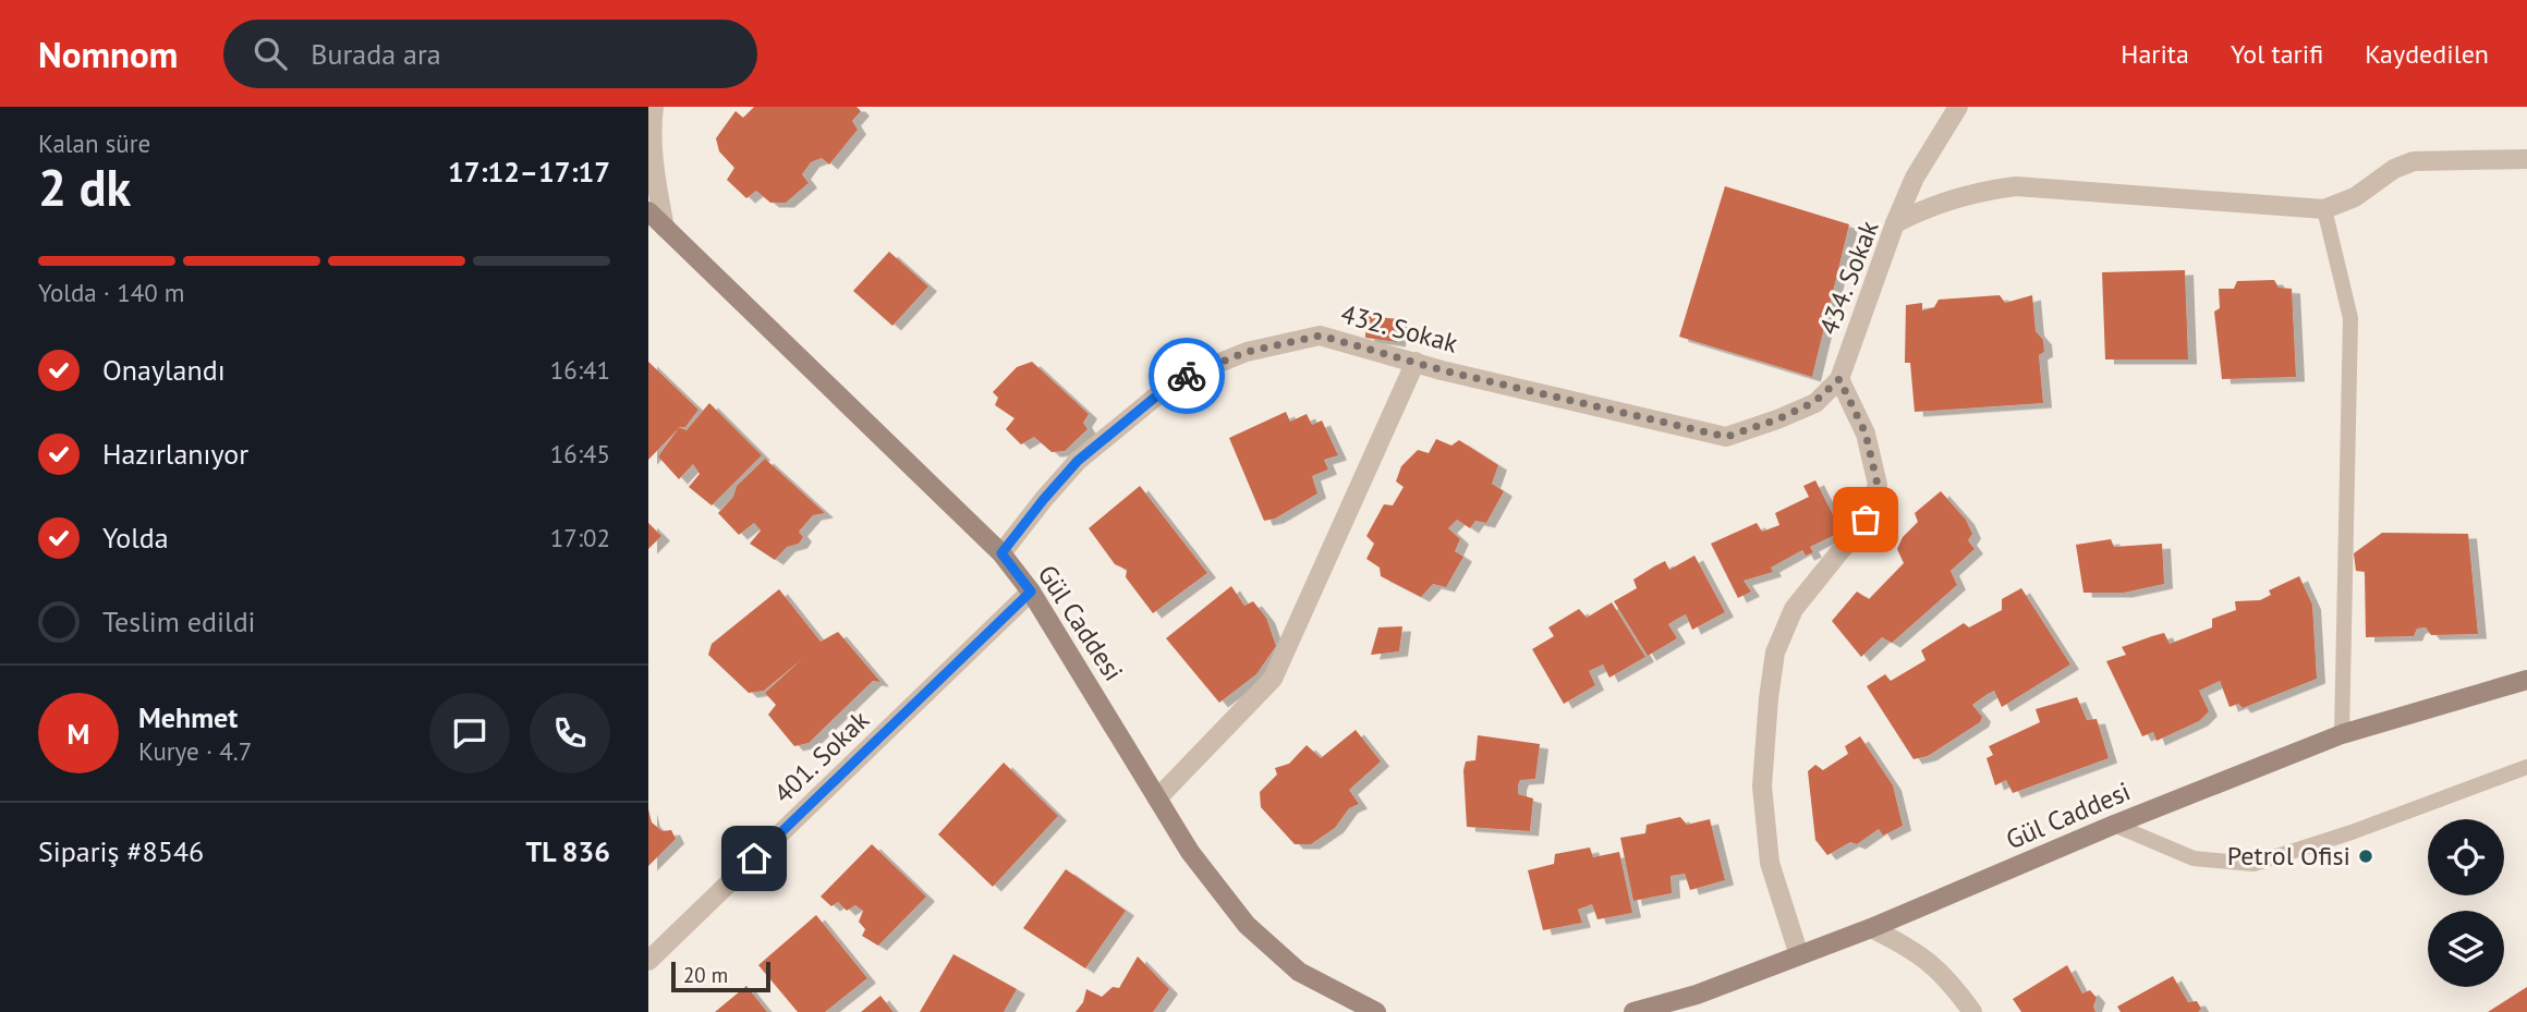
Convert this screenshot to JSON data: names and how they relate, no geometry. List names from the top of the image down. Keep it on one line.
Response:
{"streets":{"main road":["Gül Caddesi"],"street":["434. Sokak","432. Sokak","401. Sokak"]},"crossings":[["434. Sokak","432. Sokak"],["434. Sokak","Gül Caddesi"],["432. Sokak","Gül Caddesi"],["Gül Caddesi","401. Sokak"]],"places":["Petrol Ofisi"],"scale_bar":"20 m","page":{"header":"Nomnom","search":"Burada ara","nav":["Harita","Yol tarifi","Kaydedilen"],"heading":["2 dk","Kalan süre","17:12–17:17"],"panel":["Mehmet","Kurye · 4.7","Sipariş #8546","TL 836"],"bar":"Yolda · 140 m","list":[["Onaylandı","16:41"],["Hazırlanıyor","16:45"],["Yolda","17:02"],"Teslim edildi"],"round":"M","scale":"20 m"}}
